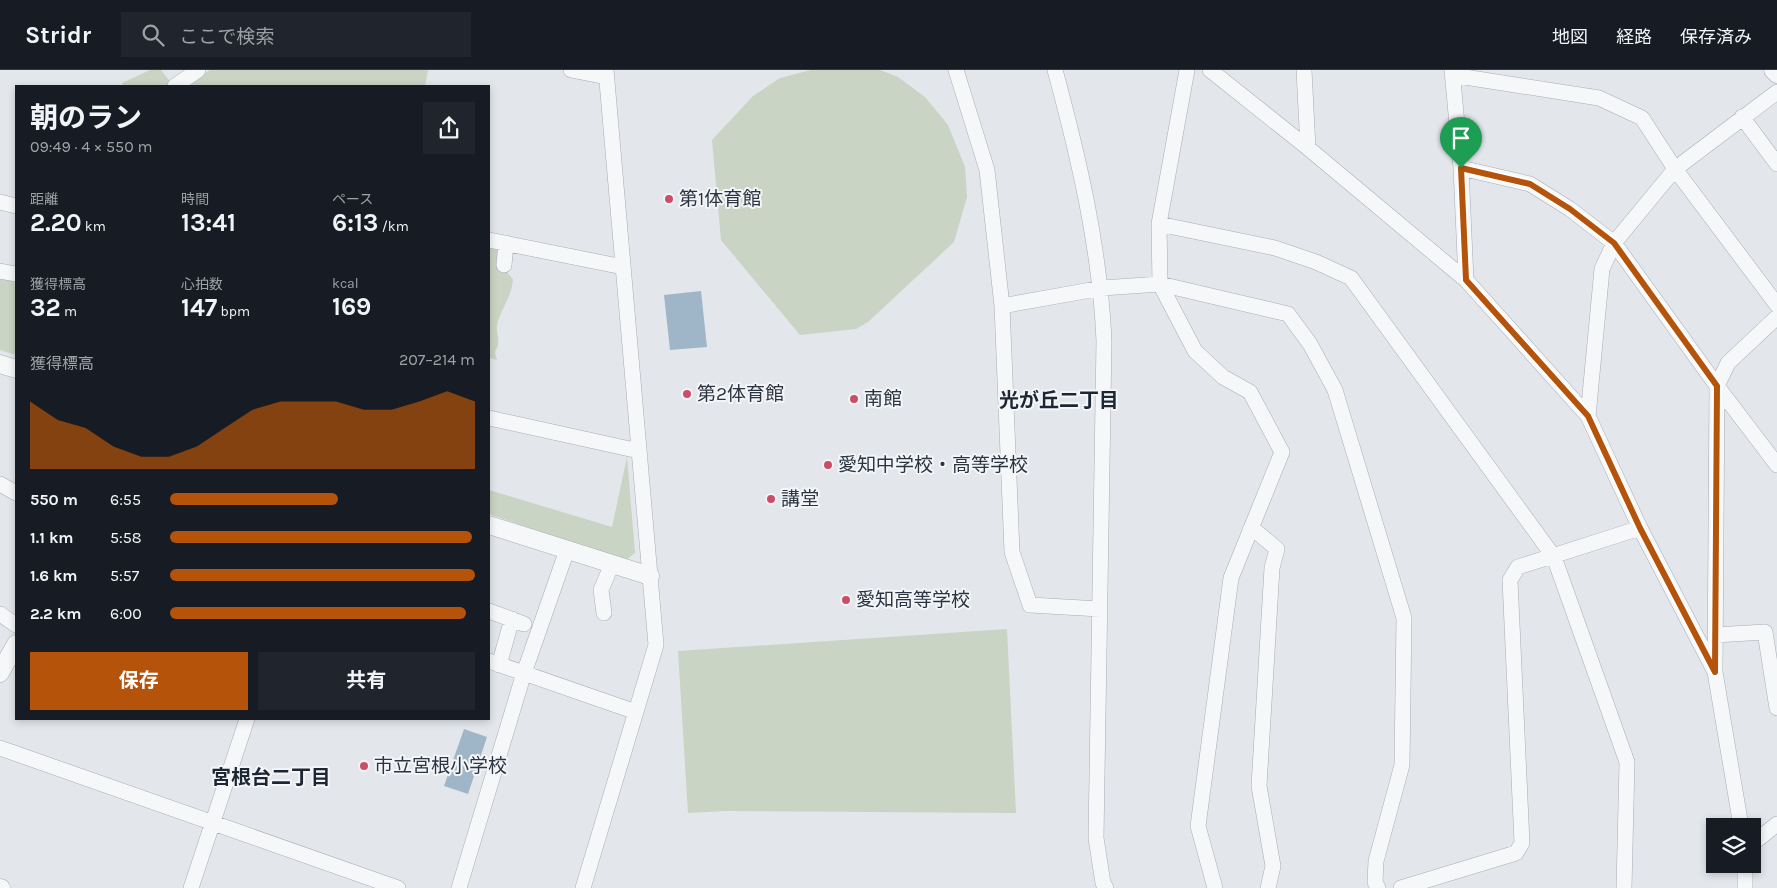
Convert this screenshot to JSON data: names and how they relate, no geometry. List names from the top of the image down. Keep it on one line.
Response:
{"districts":["光が丘二丁目","宮根台二丁目"],"places":["第1体育館","第2体育館","南館","愛知中学校・高等学校","講堂","愛知高等学校","市立宮根小学校"],"page":{"header":"Stridr","search":"ここで検索","nav":["地図","経路","保存済み"],"heading":["朝のラン","09:49 · 4 × 550 m"],"stats":[["距離","2.20 km"],["時間","13:41"],["ペース","6:13 /km"],["獲得標高","32 m"],["心拍数","147 bpm"],["kcal","169"]],"chart":["獲得標高","207–214 m"],"list":[{"name":"550 m","note":"6:55"},{"name":"1.1 km","note":"5:58"},{"name":"1.6 km","note":"5:57"},{"name":"2.2 km","note":"6:00"}],"buttons":["保存","共有"]}}
